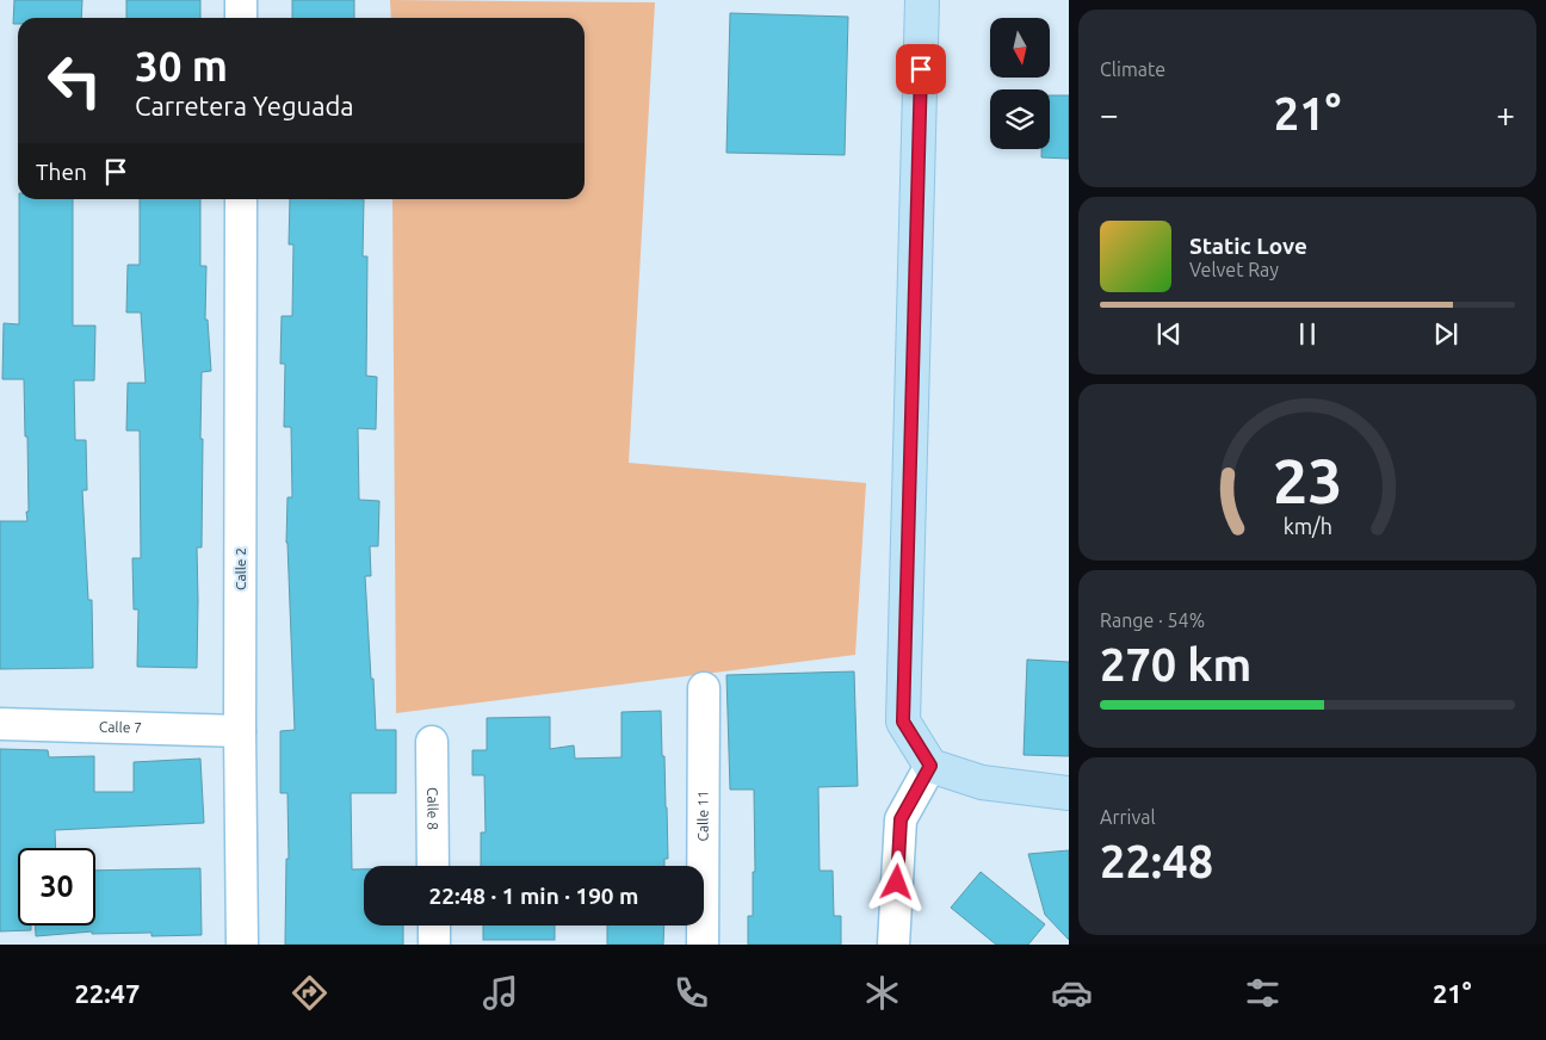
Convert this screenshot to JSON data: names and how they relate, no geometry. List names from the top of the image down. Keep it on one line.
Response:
{"streets":{"street":["Calle 2","Calle 7","Calle 8","Calle 11"]},"crossings":[["Calle 2","Calle 7"]],"north":"bottom","page":{"tile":["Climate",["Range · 54%","270 km"],["Arrival","22:48"]],"turn":["30 m","Carretera Yeguada"],"heat":["−","21°","+"],"then":"Then","song":["Static Love","Velvet Ray"],"limit":"30","trip":"22:48 · 1 min · 190 m","tabs":["22:47","21°"],"gauge":["23","km/h"]}}
